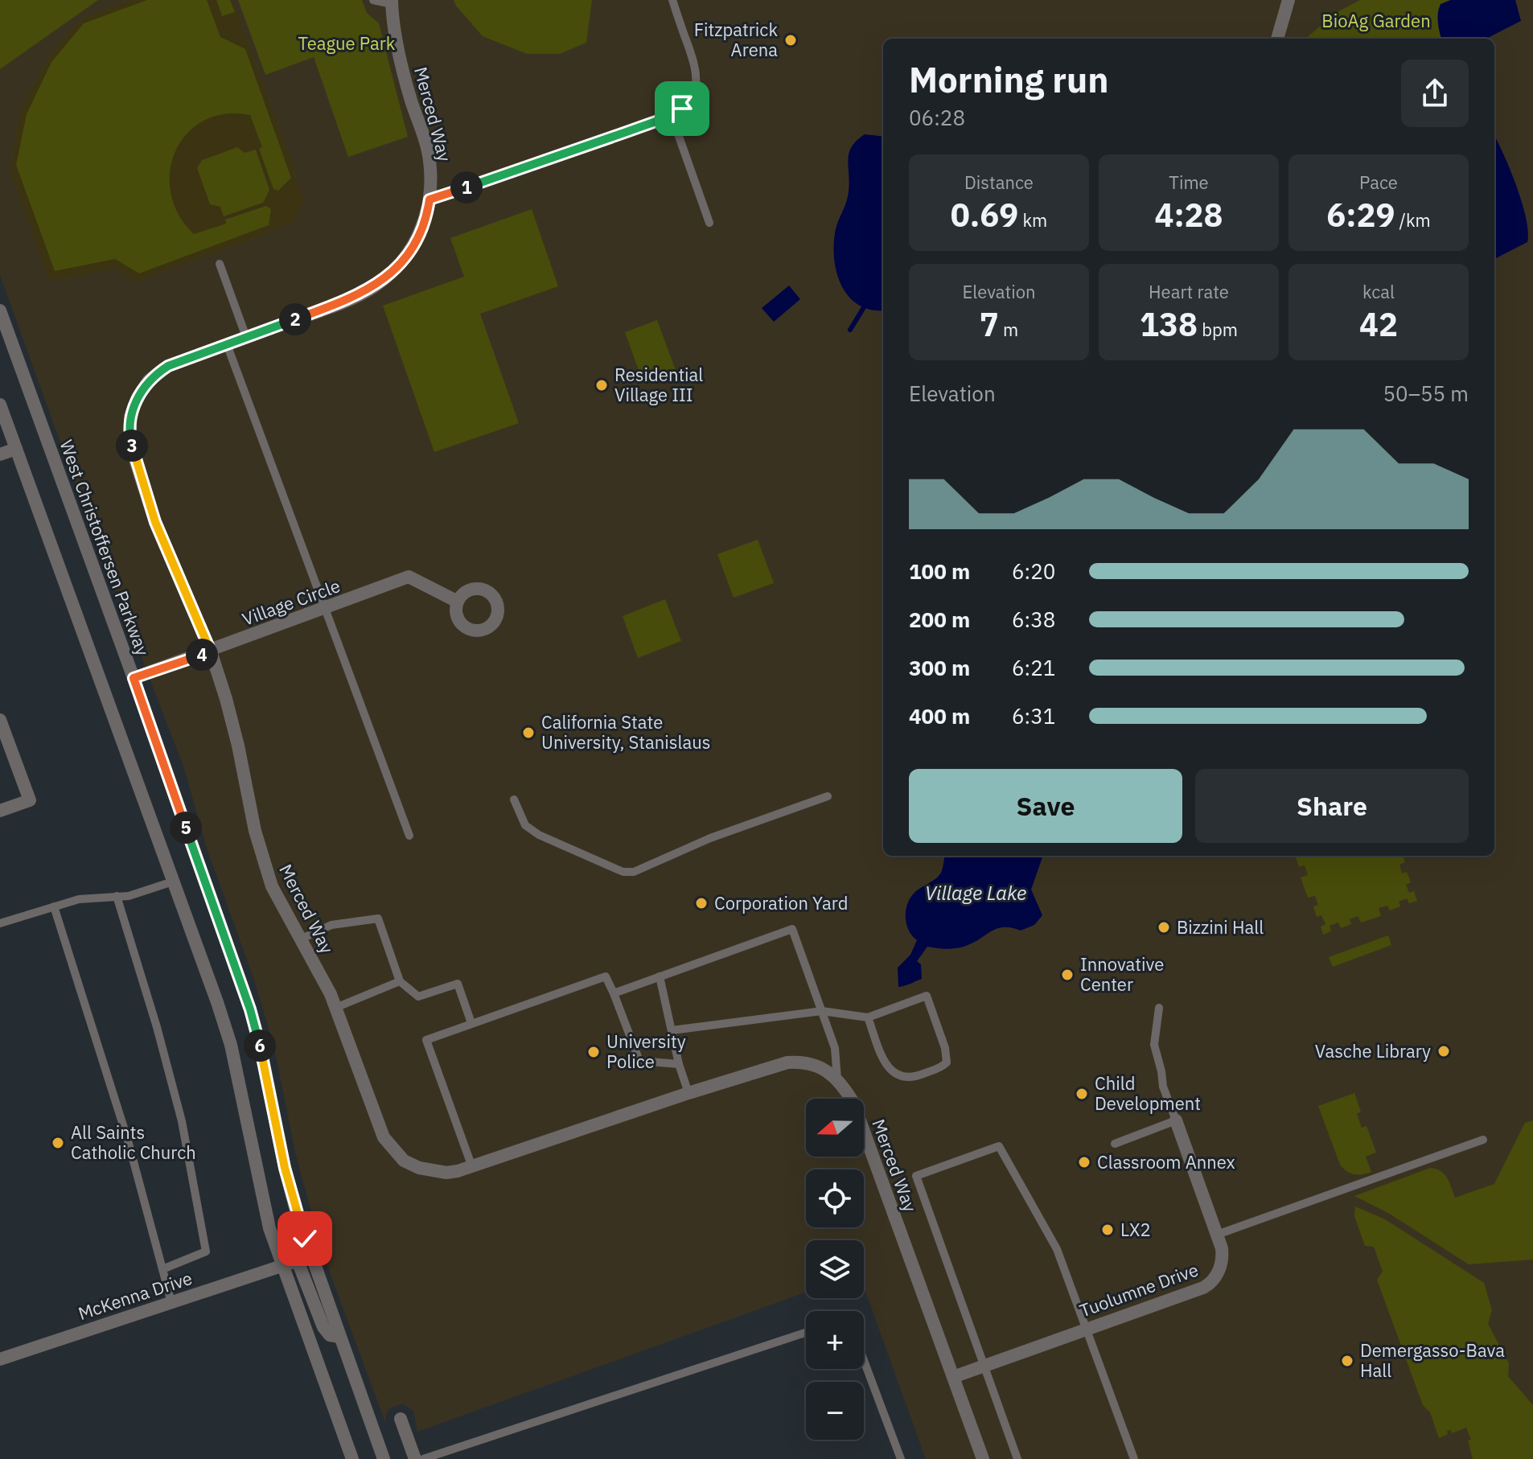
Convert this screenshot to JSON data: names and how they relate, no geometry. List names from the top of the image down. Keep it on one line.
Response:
{"streets":{"street":["Merced Way","West Christoffersen Parkway","Village Circle","Tuolumne Drive","McKenna Drive"]},"crossings":[["Merced Way","Village Circle"],["Merced Way","Tuolumne Drive"],["West Christoffersen Parkway","Village Circle"]],"water":["Village Lake"],"parks":["BioAg Garden","Teague Park"],"places":["Fitzpatrick Arena","Residential Village III","California State University, Stanislaus","Corporation Yard","Bizzini Hall","Innovative Center","Vasche Library","University Police","Child Development","All Saints Catholic Church","Classroom Annex","LX2","Demergasso-Bava Hall"],"north":"left","page":{"heading":["Morning run","06:28"],"stats":[["Distance","0.69 km"],["Time","4:28"],["Pace","6:29 /km"],["Elevation","7 m"],["Heart rate","138 bpm"],["kcal","42"]],"pins":["1","2","3","4","5","6"],"chart":["Elevation","50–55 m"],"list":[{"name":"100 m","note":"6:20"},{"name":"200 m","note":"6:38"},{"name":"300 m","note":"6:21"},{"name":"400 m","note":"6:31"}],"buttons":["Save","Share"],"map_buttons":["+","−"]}}
